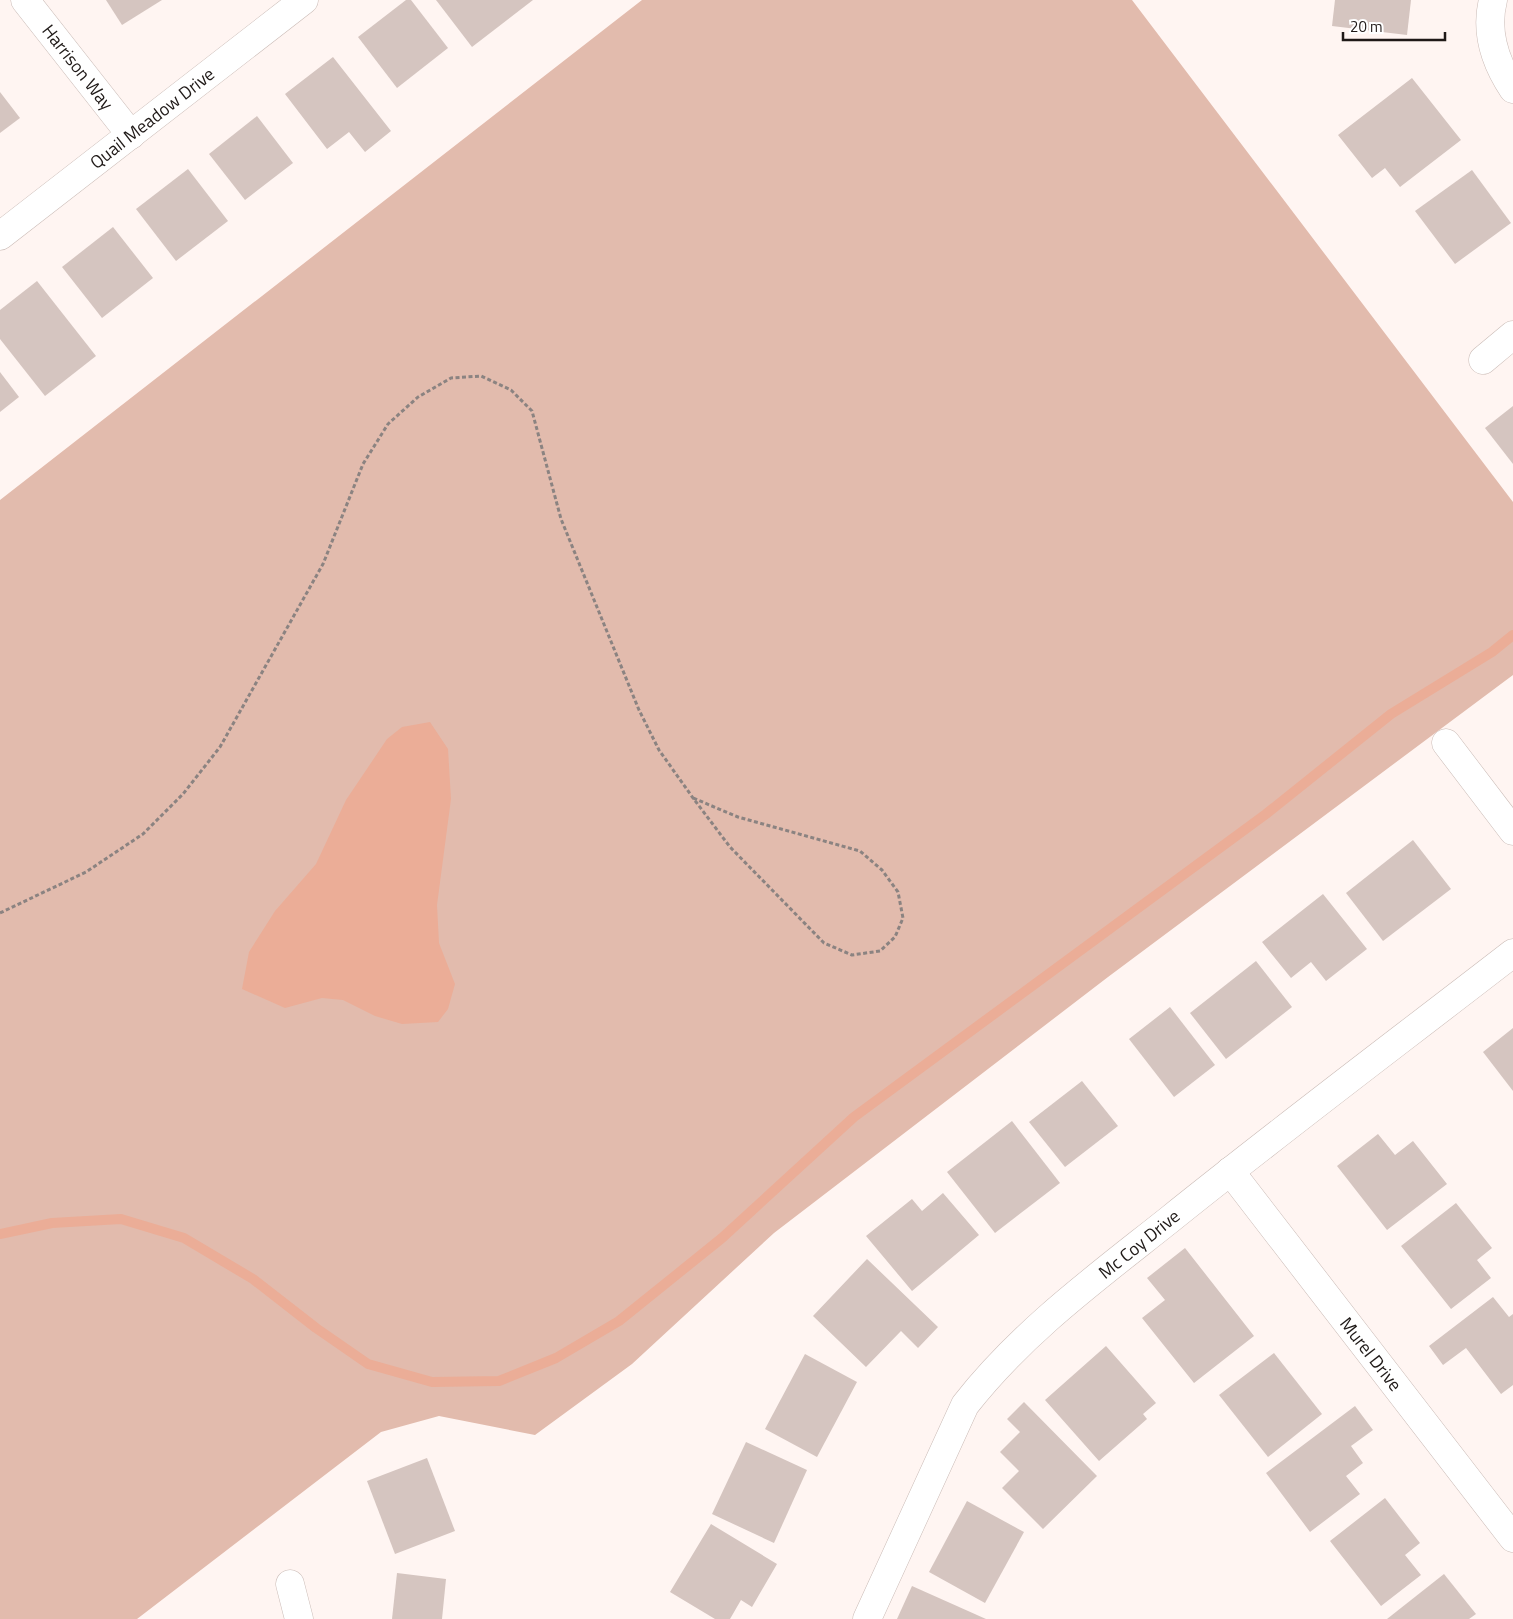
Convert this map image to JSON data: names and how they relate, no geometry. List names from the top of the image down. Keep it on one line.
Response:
{"streets":{"street":["Harrison Way","Quail Meadow Drive","Mc Coy Drive","Murel Drive"]},"crossings":[["Harrison Way","Quail Meadow Drive"],["Mc Coy Drive","Murel Drive"]],"scale_bar":"20 m"}
